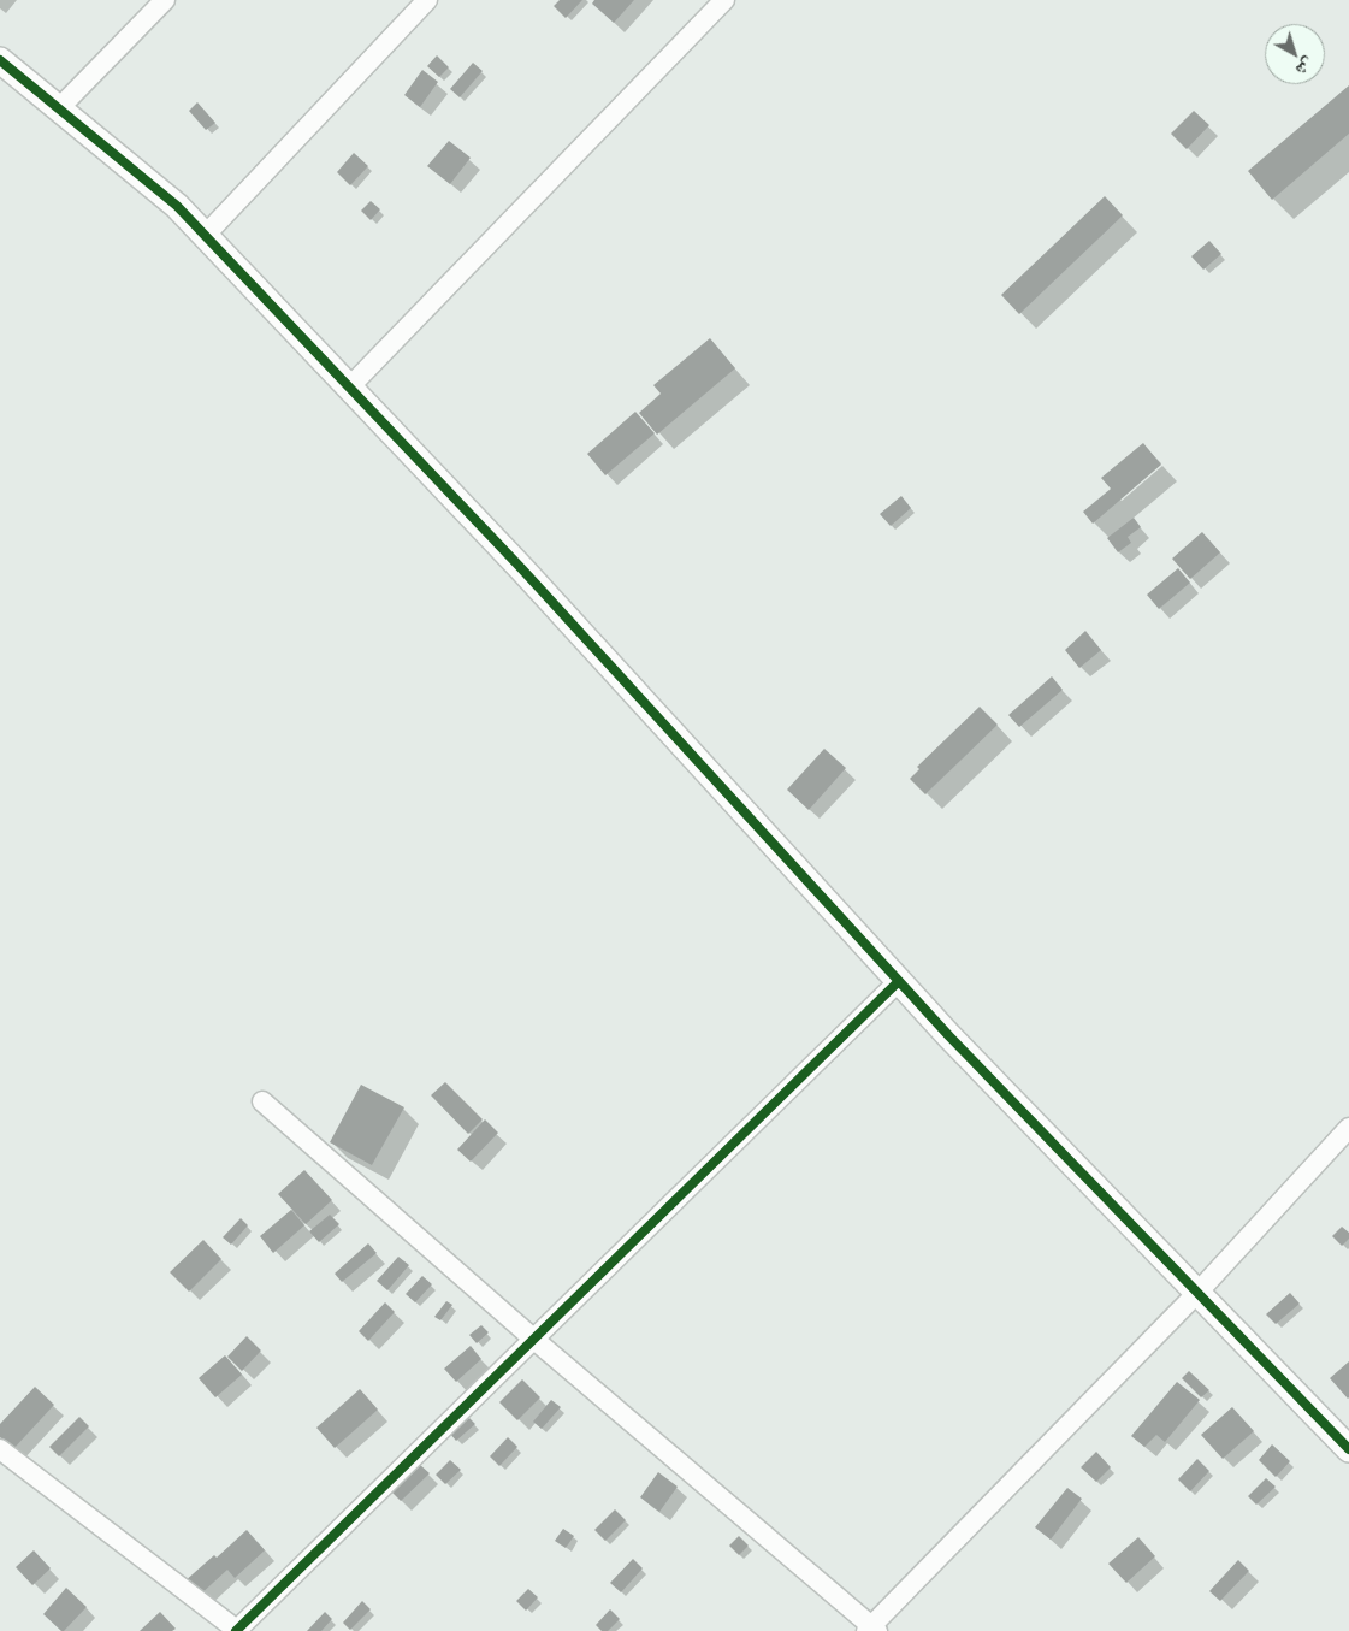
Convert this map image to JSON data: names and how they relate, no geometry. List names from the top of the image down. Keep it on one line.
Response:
{"north":"bottom right"}
